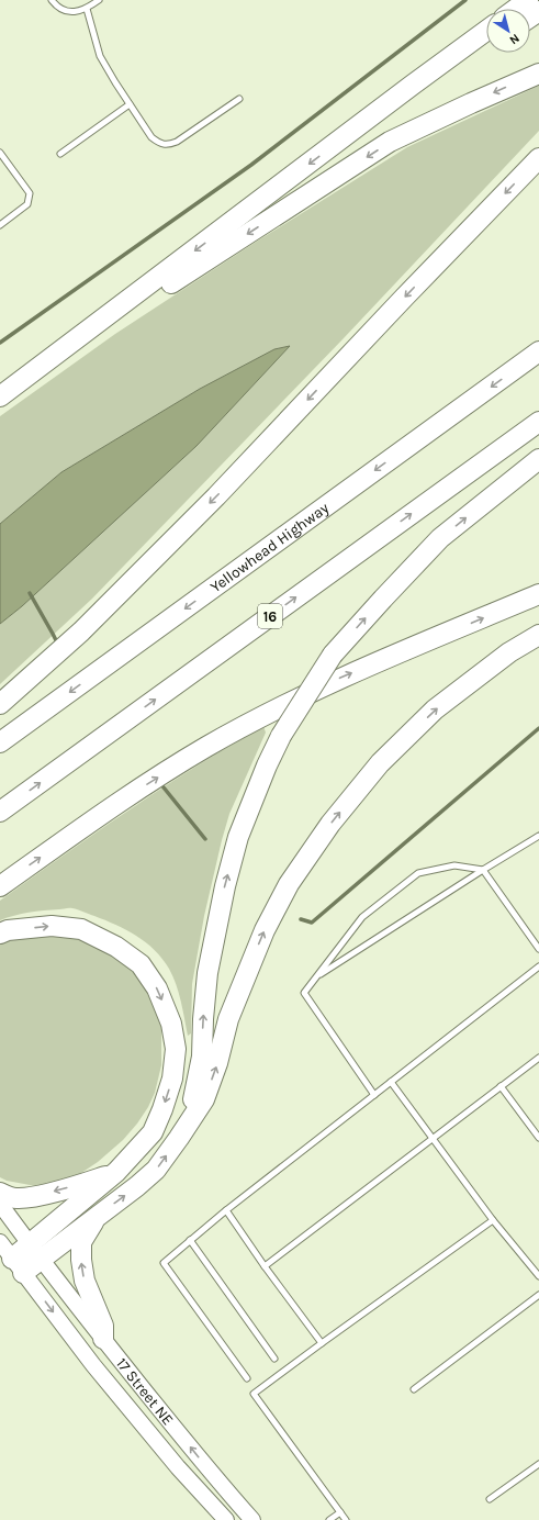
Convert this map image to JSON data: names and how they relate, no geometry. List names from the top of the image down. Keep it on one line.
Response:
{"streets":{"highway":["Yellowhead Highway","16"],"main road":["17 Street NE"]},"north":"bottom right"}
